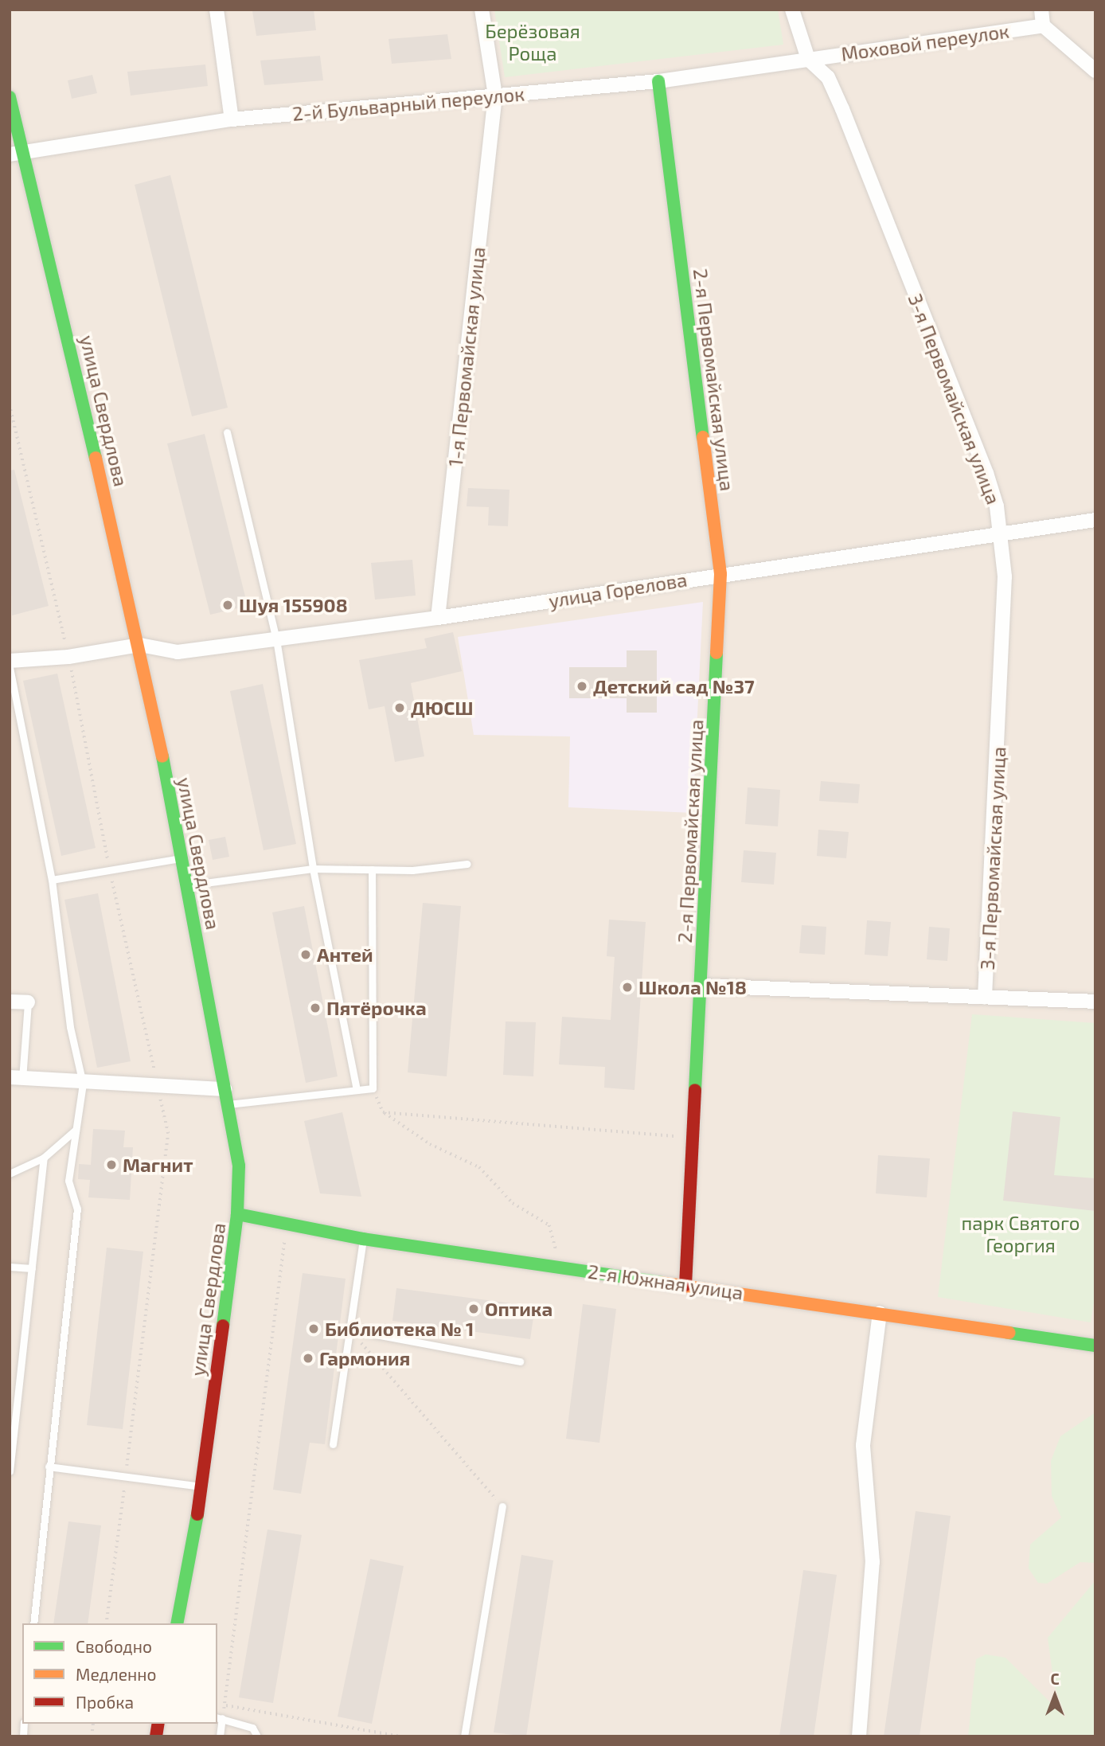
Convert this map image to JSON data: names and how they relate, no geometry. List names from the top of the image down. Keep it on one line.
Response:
{"streets":{"street":["Моховой переулок","2-й Бульварный переулок","1-я Первомайская улица","2-я Первомайская улица","3-я Первомайская улица","улица Свердлова","улица Горелова","2-я Южная улица"]},"crossings":[["Моховой переулок","2-й Бульварный переулок"],["Моховой переулок","3-я Первомайская улица"],["2-й Бульварный переулок","1-я Первомайская улица"],["2-й Бульварный переулок","2-я Первомайская улица"],["2-й Бульварный переулок","3-я Первомайская улица"],["2-й Бульварный переулок","улица Свердлова"],["1-я Первомайская улица","улица Горелова"],["2-я Первомайская улица","улица Горелова"],["2-я Первомайская улица","2-я Южная улица"],["3-я Первомайская улица","улица Горелова"],["улица Свердлова","улица Горелова"],["улица Свердлова","2-я Южная улица"]],"parks":["Берёзовая Роща","парк Святого Георгия"],"places":["Шуя 155908","Детский сад №37","ДЮСШ","Антей","Школа №18","Пятёрочка","Магнит","Оптика","Библиотека № 1","Гармония"],"legend":["Свободно","Медленно","Пробка"],"north":"top"}
